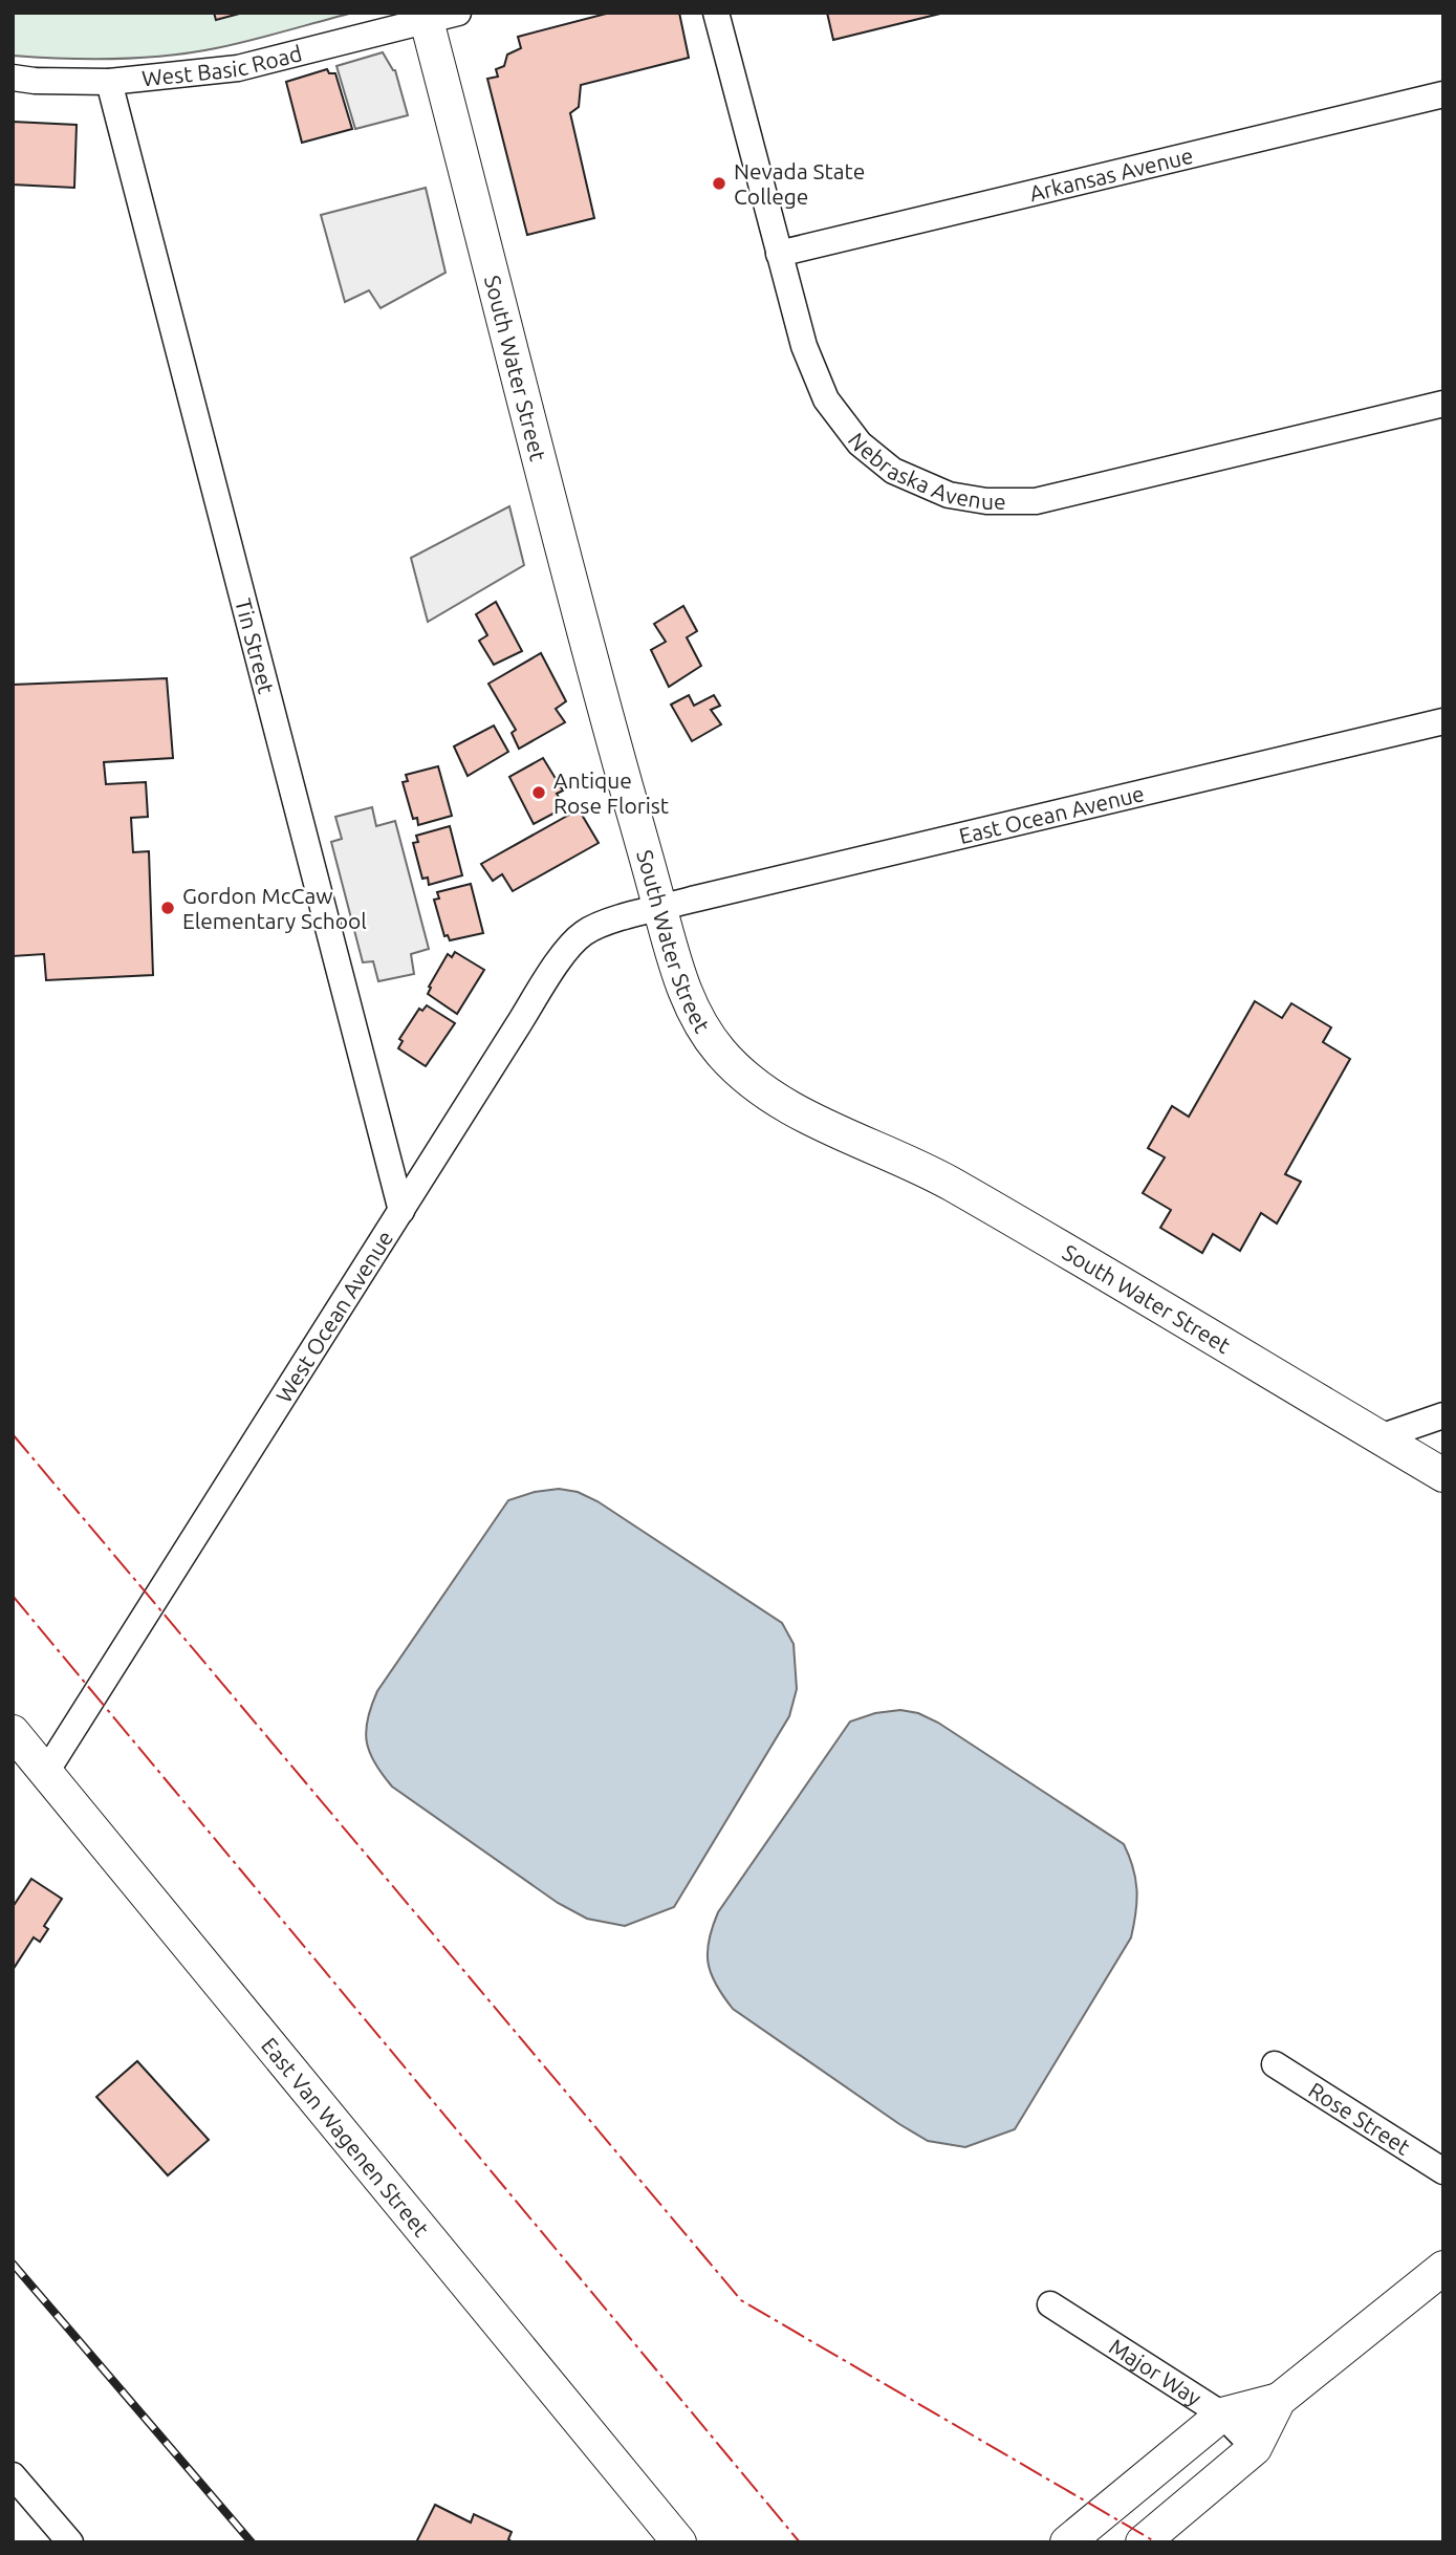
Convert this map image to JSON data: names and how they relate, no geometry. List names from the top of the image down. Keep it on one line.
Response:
{"streets":{"main road":["South Water Street","East Van Wagenen Street"],"street":["West Basic Road","Arkansas Avenue","Nebraska Avenue","Tin Street","East Ocean Avenue","West Ocean Avenue","Rose Street","Major Way"]},"crossings":[["West Basic Road","South Water Street"],["West Basic Road","Tin Street"],["Arkansas Avenue","Nebraska Avenue"],["South Water Street","East Ocean Avenue"],["South Water Street","West Ocean Avenue"],["Tin Street","West Ocean Avenue"],["East Ocean Avenue","West Ocean Avenue"],["West Ocean Avenue","East Van Wagenen Street"]],"places":["Nevada State College","Antique Rose Florist","Gordon McCaw Elementary School"]}
